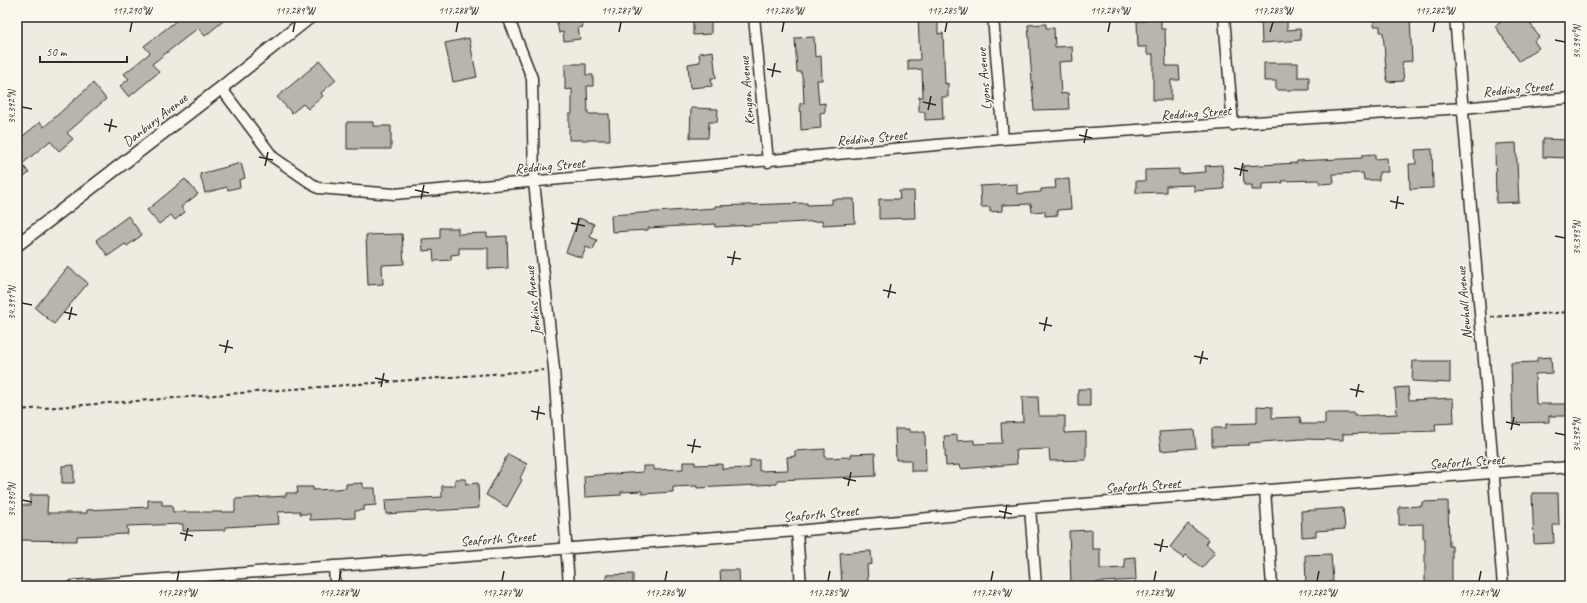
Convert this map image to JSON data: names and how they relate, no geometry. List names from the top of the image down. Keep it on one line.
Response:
{"streets":{"street":["Lyons Avenue","Redding Street","Kenyon Avenue","Danbury Avenue","Jenkins Avenue","Newhall Avenue","Seaforth Street"]},"crossings":[["Lyons Avenue","Redding Street"],["Redding Street","Kenyon Avenue"],["Redding Street","Danbury Avenue"],["Redding Street","Jenkins Avenue"],["Redding Street","Newhall Avenue"],["Jenkins Avenue","Seaforth Street"],["Newhall Avenue","Seaforth Street"]],"scale_bar":"50 m","coordinates":["117.290°W","117.289°W","117.288°W","117.287°W","117.286°W","117.285°W","117.284°W","117.283°W","117.282°W","34.394°N","34.392°N","34.393°N","34.391°N","34.390°N","117.281°W"]}
